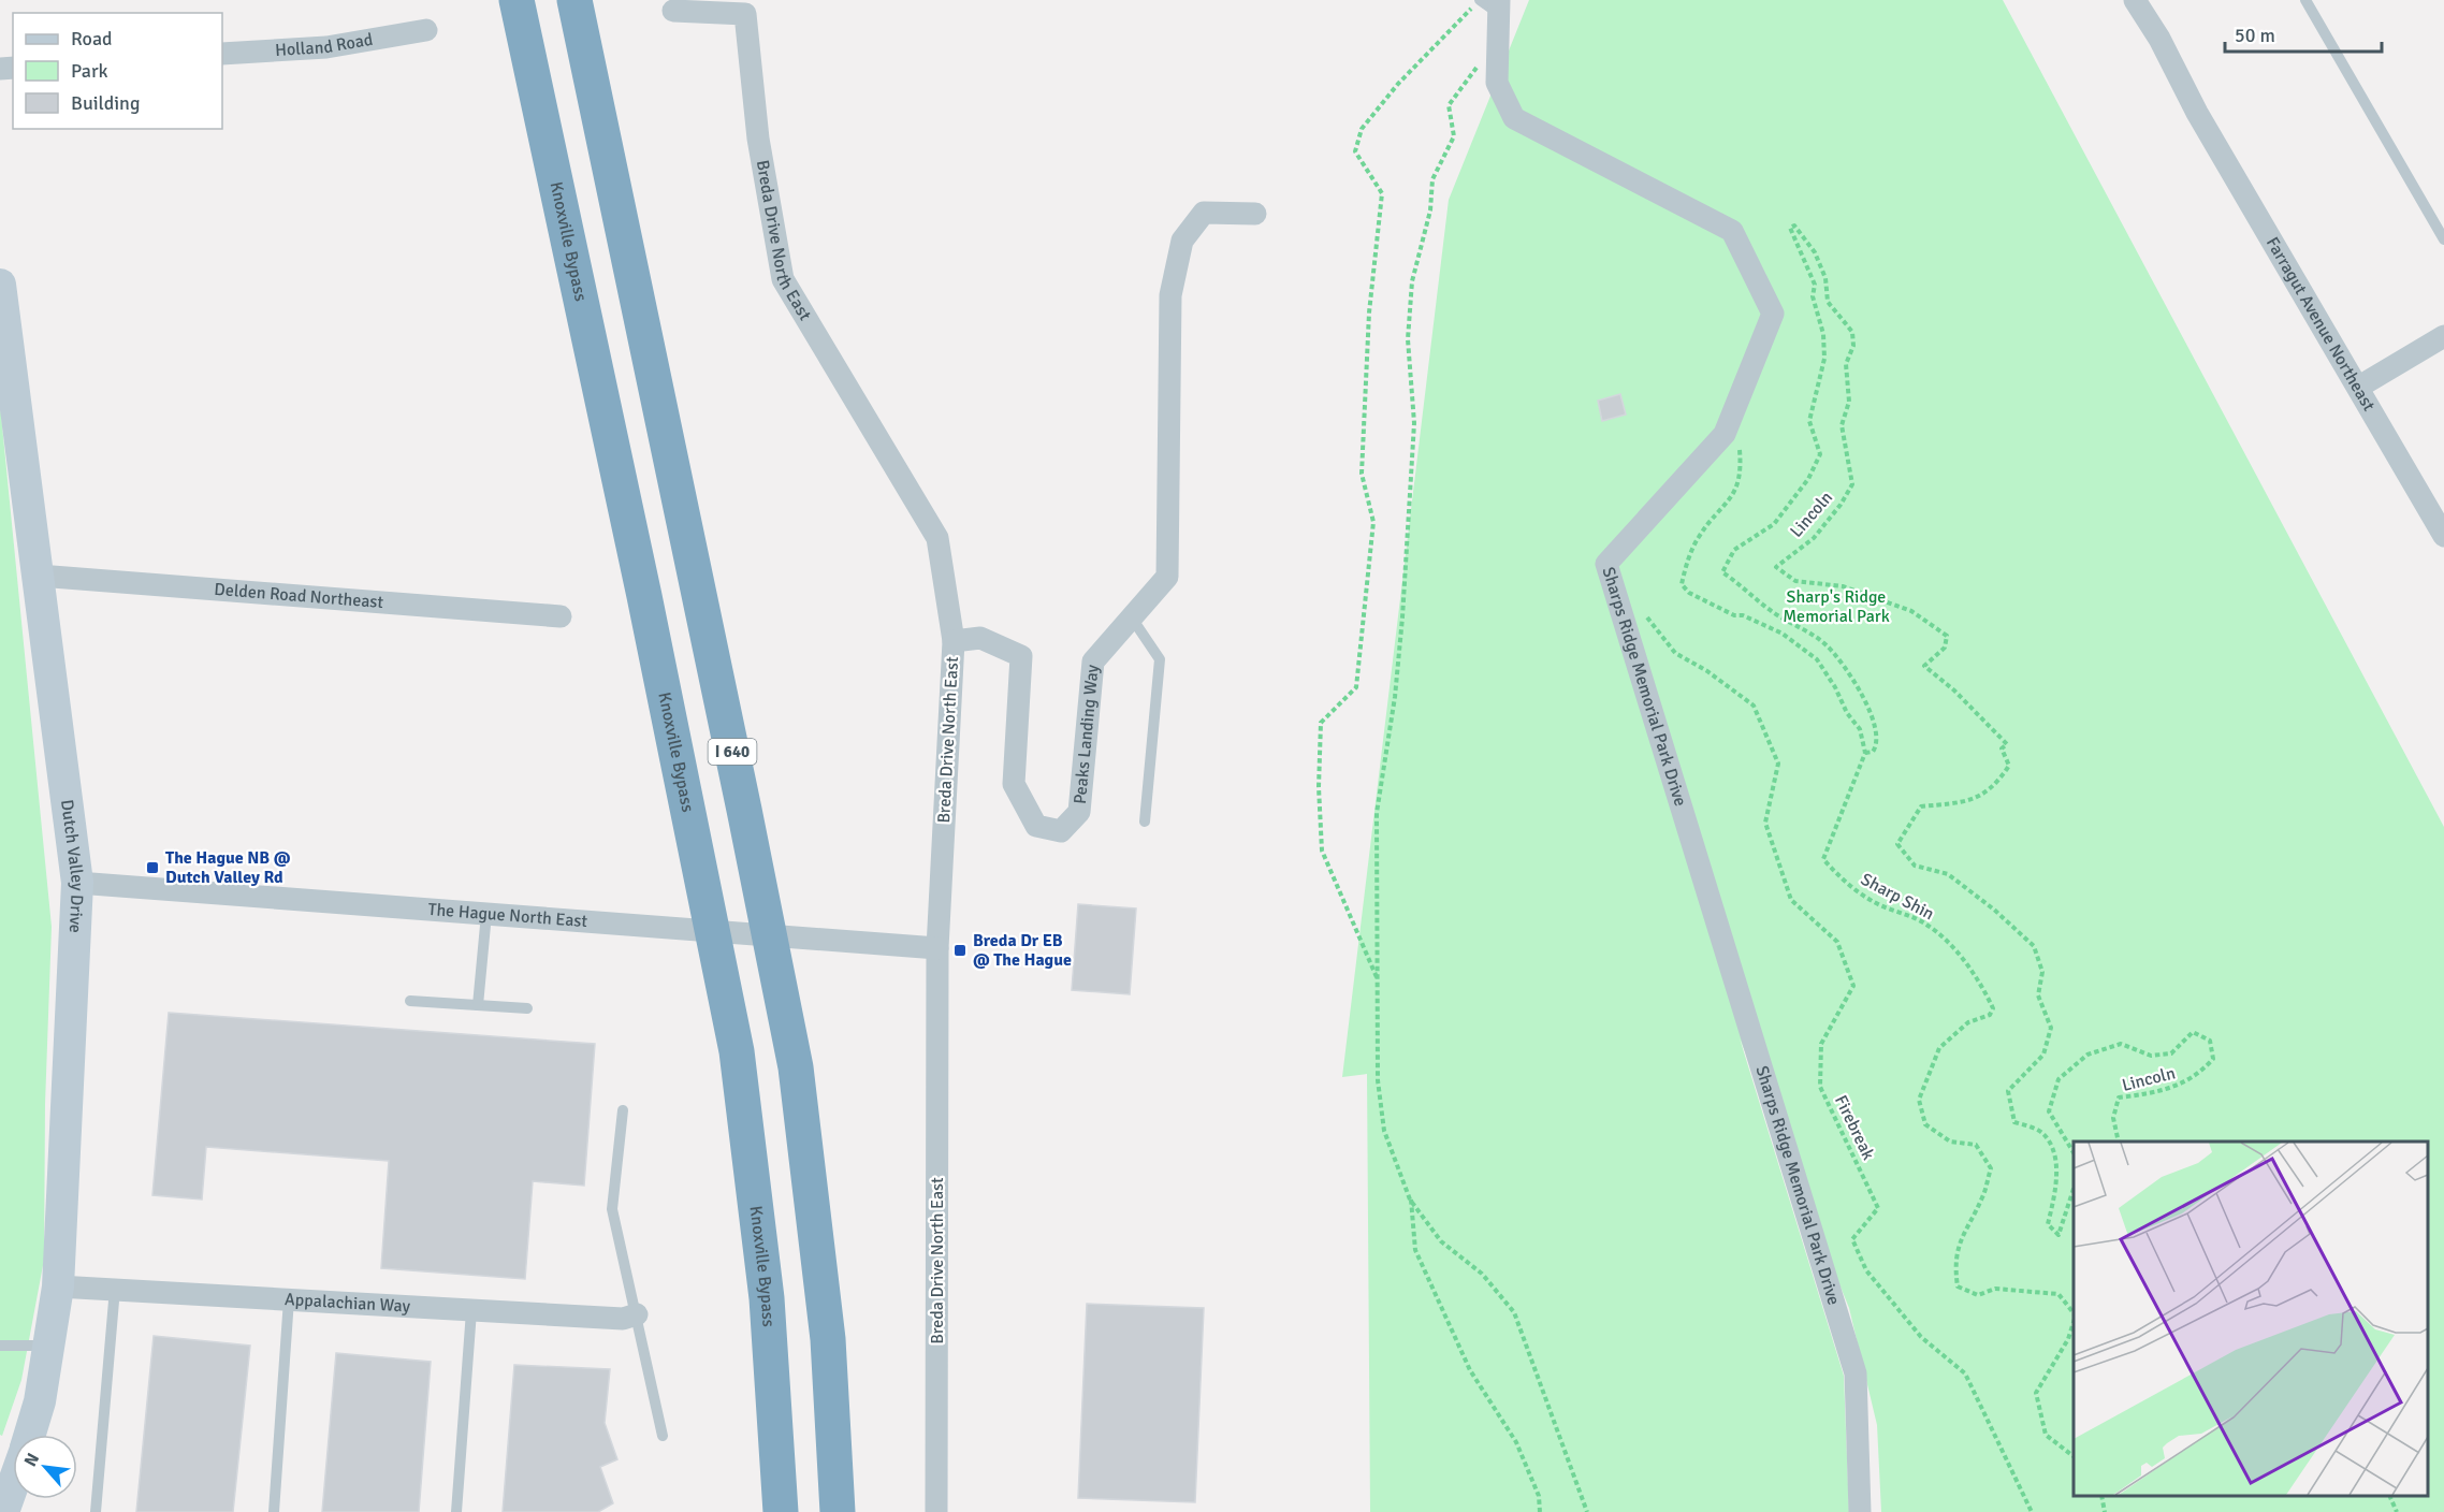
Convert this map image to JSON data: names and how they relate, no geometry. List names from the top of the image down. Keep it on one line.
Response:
{"streets":{"highway":["Knoxville Bypass","I 640"],"street":["Holland Road","Breda Drive North East","Farragut Avenue Northeast","Delden Road Northeast","Sharps Ridge Memorial Park Drive","Peaks Landing Way","Dutch Valley Drive","The Hague North East","Appalachian Way"],"path":["Lincoln","Sharp Shin","Firebreak"]},"crossings":[["Breda Drive North East","Peaks Landing Way"],["Breda Drive North East","The Hague North East"],["Lincoln","Sharp Shin"],["Delden Road Northeast","Dutch Valley Drive"],["Sharps Ridge Memorial Park Drive","Firebreak"],["Dutch Valley Drive","The Hague North East"],["Dutch Valley Drive","Appalachian Way"]],"parks":["Sharp's Ridge Memorial Park"],"places":{"transit":["The Hague NB @ Dutch Valley Rd","Breda Dr EB @ The Hague"]},"legend":["Road","Park","Building"],"scale_bar":"50 m","north":"top left"}
